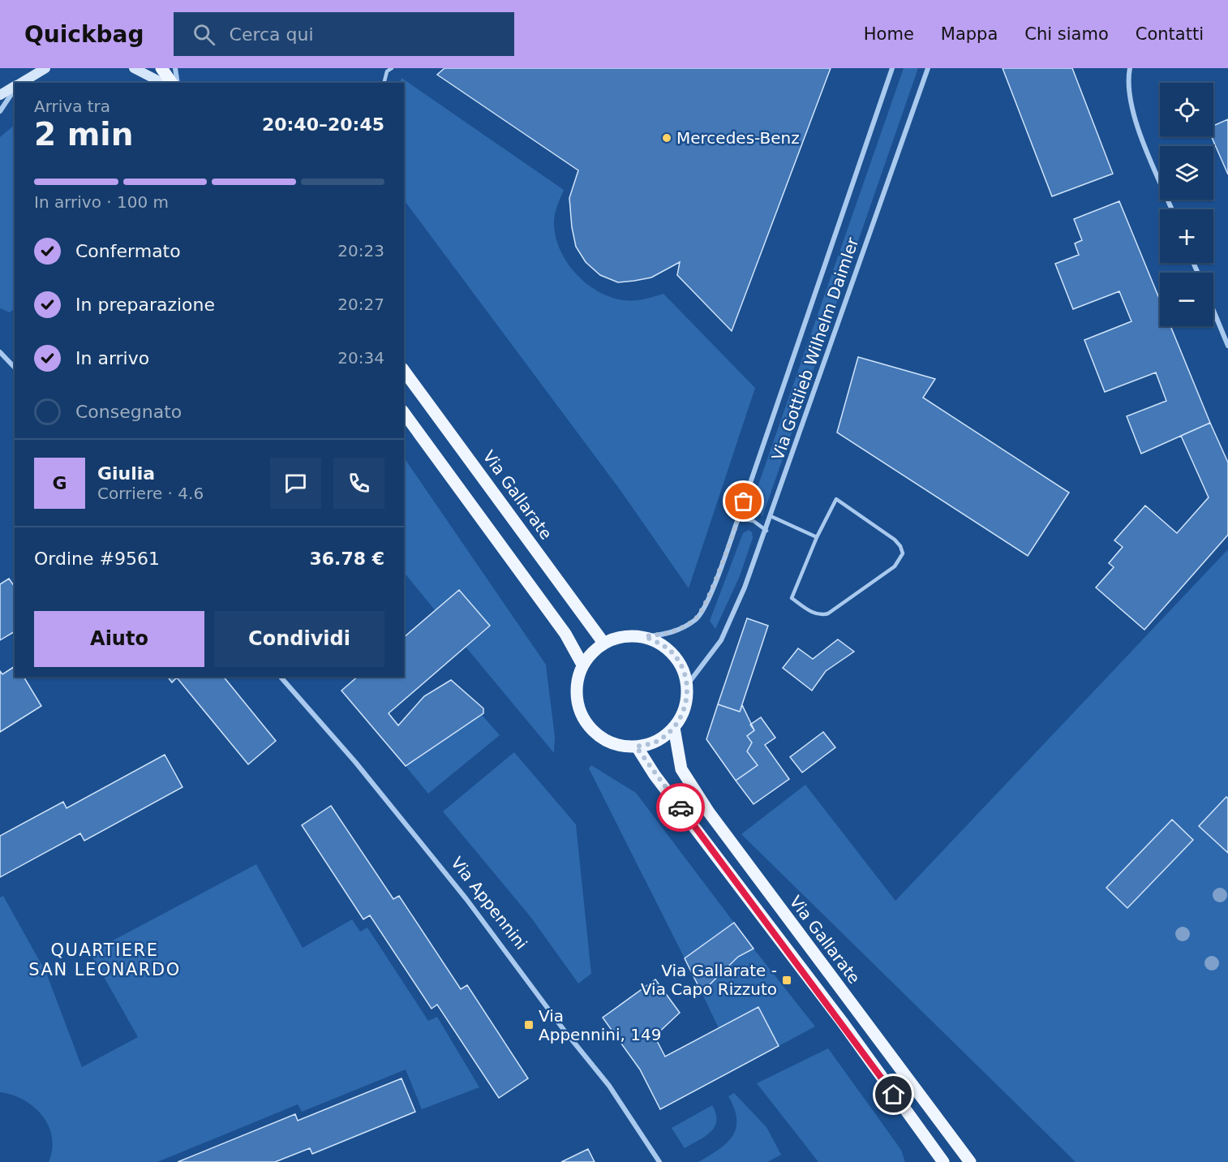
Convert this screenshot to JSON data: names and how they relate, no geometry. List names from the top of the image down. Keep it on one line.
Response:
{"streets":{"main road":["Via Gallarate"],"street":["Via Gottlieb Wilhelm Daimler","Via Appennini"]},"crossings":[["Via Gottlieb Wilhelm Daimler","Via Gallarate"]],"districts":["QUARTIERE SAN LEONARDO"],"places":{"other":["Mercedes-Benz"],"transit":["Via Gallarate - Via Capo Rizzuto","Via Appennini, 149"]},"page":{"header":"Quickbag","search":"Cerca qui","nav":["Home","Mappa","Chi siamo","Contatti"],"map_buttons":["+","−"],"heading":["2 min","Arriva tra","20:40–20:45"],"panel":["Giulia","Corriere · 4.6","Ordine #9561","36.78 €"],"bar":"In arrivo · 100 m","list":[["Confermato","20:23"],["In preparazione","20:27"],["In arrivo","20:34"],"Consegnato"],"round":"G","buttons":["Aiuto","Condividi"]}}
